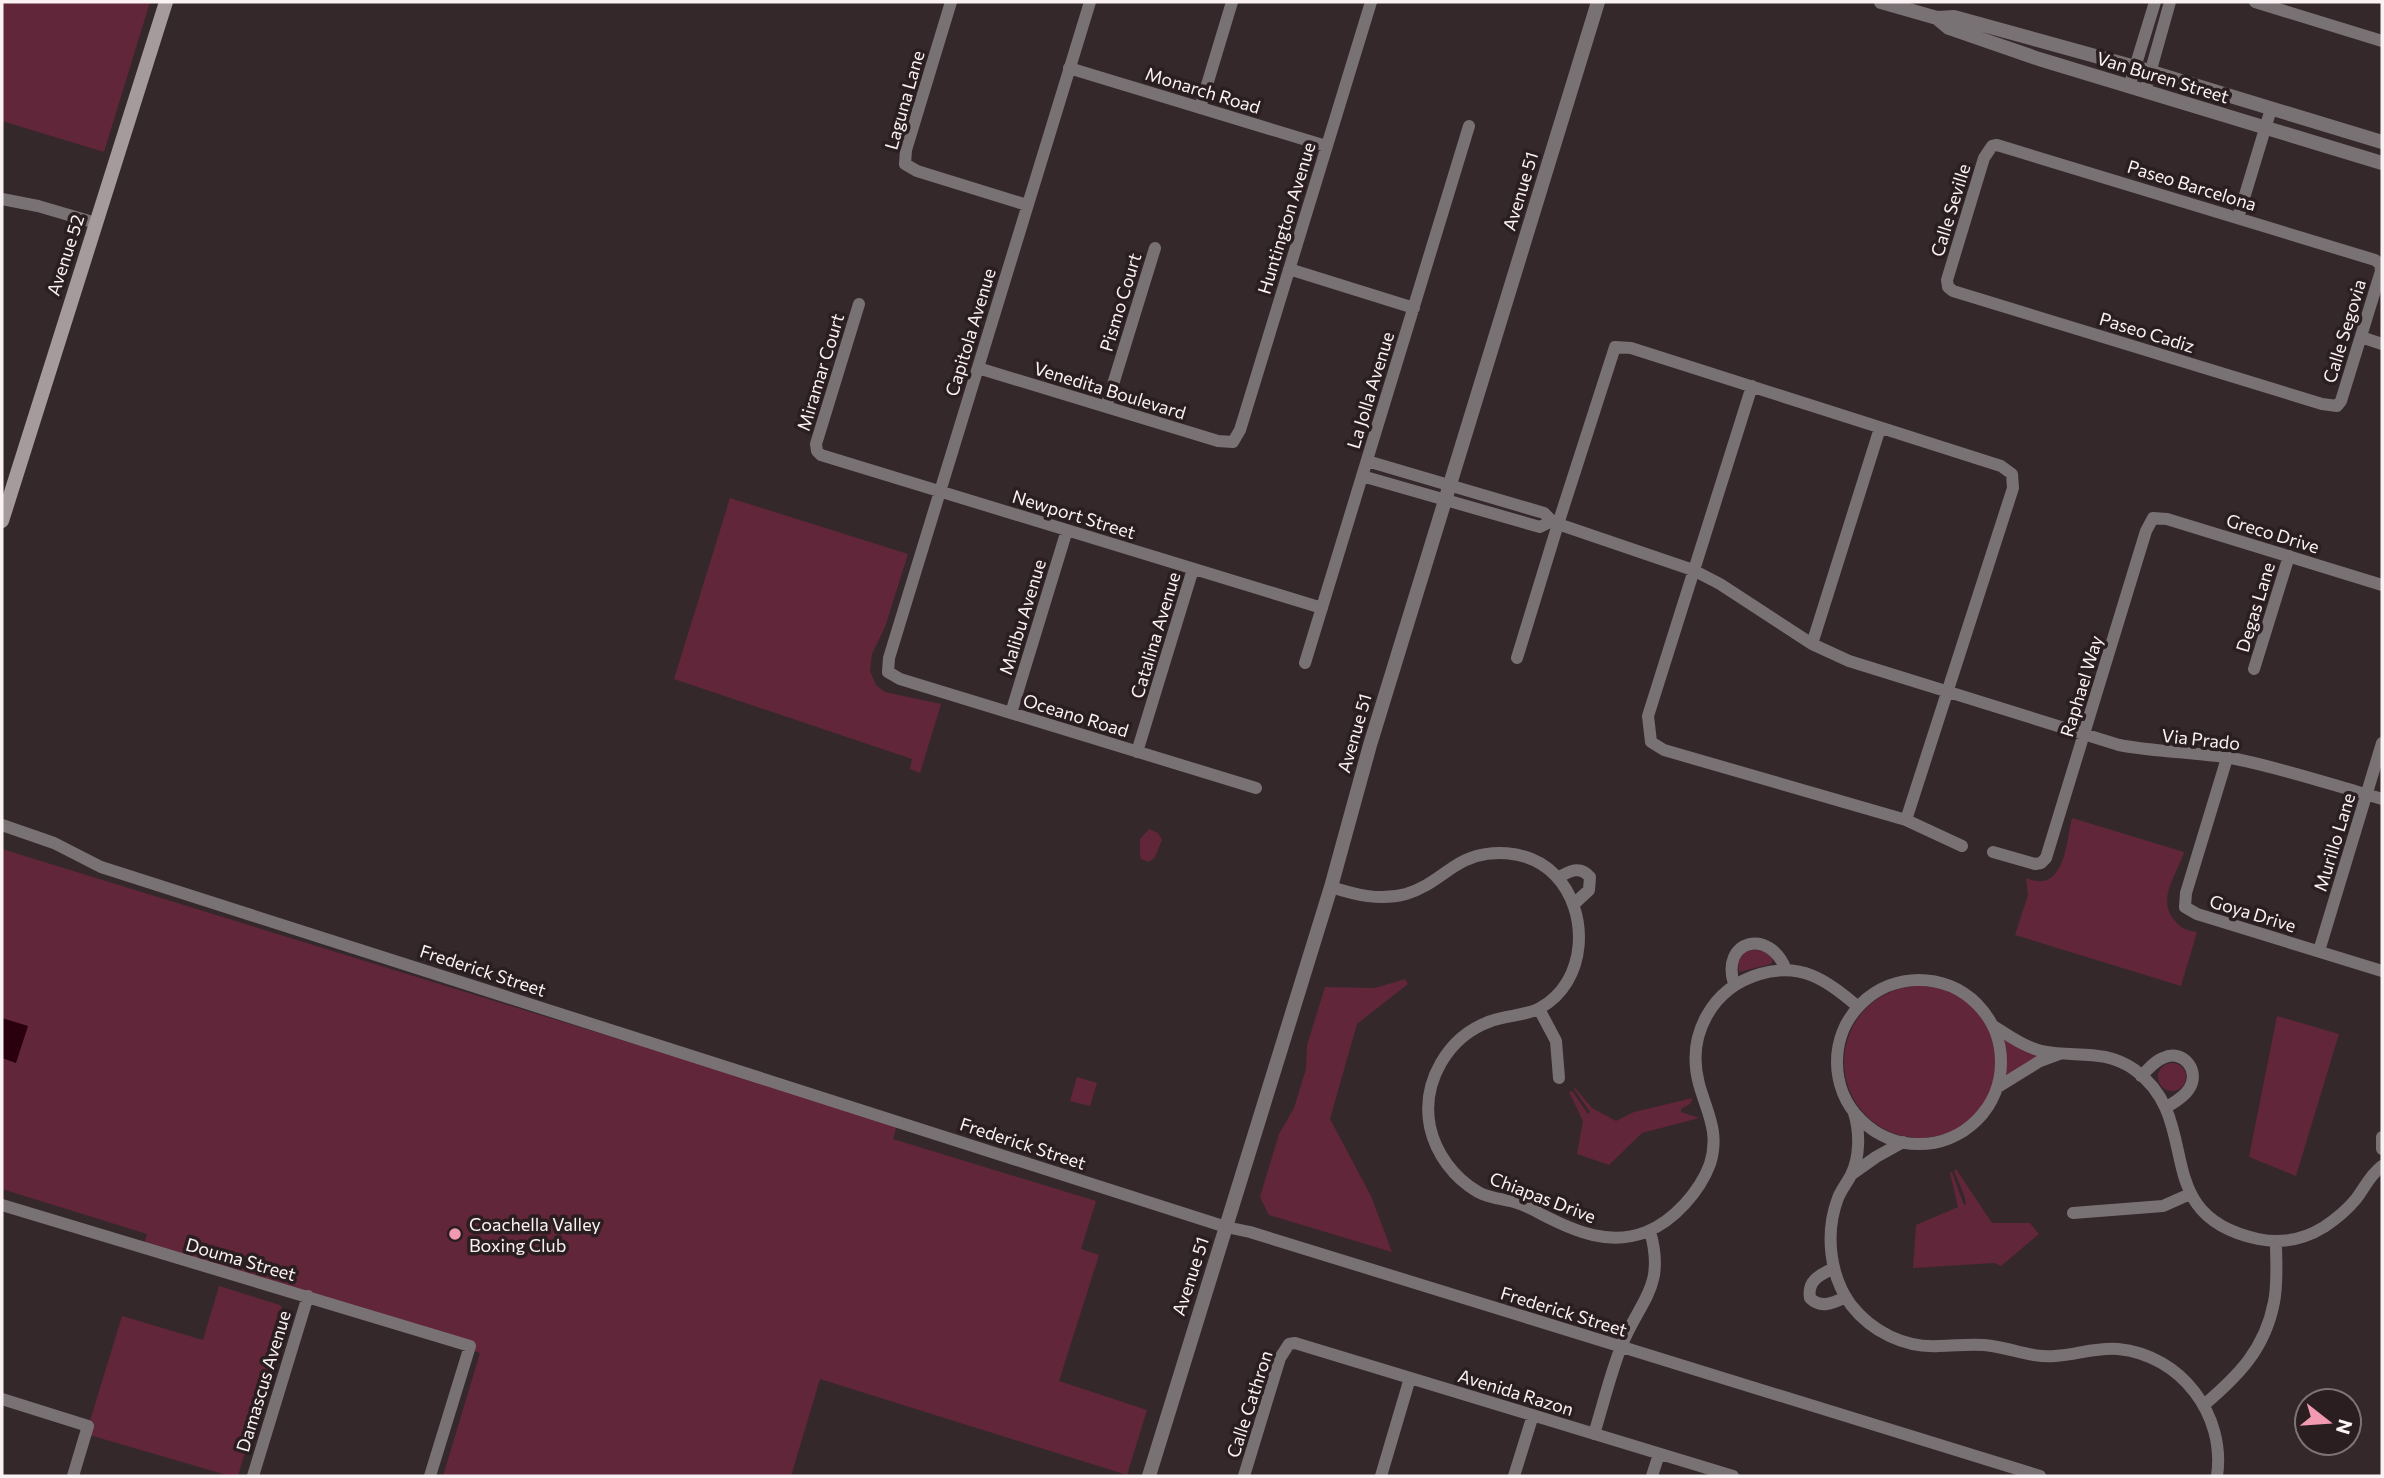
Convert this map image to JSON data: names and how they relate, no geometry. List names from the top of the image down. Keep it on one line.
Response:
{"streets":{"main road":["Avenue 52"],"street":["Van Buren Street","Monarch Road","Laguna Lane","Paseo Barcelona","Avenue 51","Calle Seville","Huntington Avenue","Pismo Court","Calle Segovia","Capitola Avenue","Paseo Cadiz","Miramar Court","Venedita Boulevard","La Jolla Avenue","Newport Street","Greco Drive","Degas Lane","Malibu Avenue","Catalina Avenue","Raphael Way","Oceano Road","Via Prado","Murillo Lane","Goya Drive","Frederick Street","Chiapas Drive","Douma Street","Damascus Avenue","Avenida Razon","Calle Cathron"]},"crossings":[["Monarch Road","Huntington Avenue"],["Monarch Road","Capitola Avenue"],["Laguna Lane","Capitola Avenue"],["Paseo Barcelona","Calle Seville"],["Paseo Barcelona","Calle Segovia"],["Avenue 51","Frederick Street"],["Avenue 51","Chiapas Drive"],["Calle Seville","Paseo Cadiz"],["Huntington Avenue","Venedita Boulevard"],["Pismo Court","Venedita Boulevard"],["Calle Segovia","Paseo Cadiz"],["Capitola Avenue","Venedita Boulevard"],["Capitola Avenue","Newport Street"],["Capitola Avenue","Oceano Road"],["Miramar Court","Newport Street"],["La Jolla Avenue","Newport Street"],["Newport Street","Malibu Avenue"],["Newport Street","Catalina Avenue"],["Greco Drive","Degas Lane"],["Greco Drive","Raphael Way"],["Malibu Avenue","Oceano Road"],["Catalina Avenue","Oceano Road"],["Raphael Way","Via Prado"],["Via Prado","Murillo Lane"],["Via Prado","Goya Drive"],["Murillo Lane","Goya Drive"],["Douma Street","Damascus Avenue"],["Avenida Razon","Calle Cathron"]],"places":["Coachella Valley Boxing Club"],"north":"right"}
